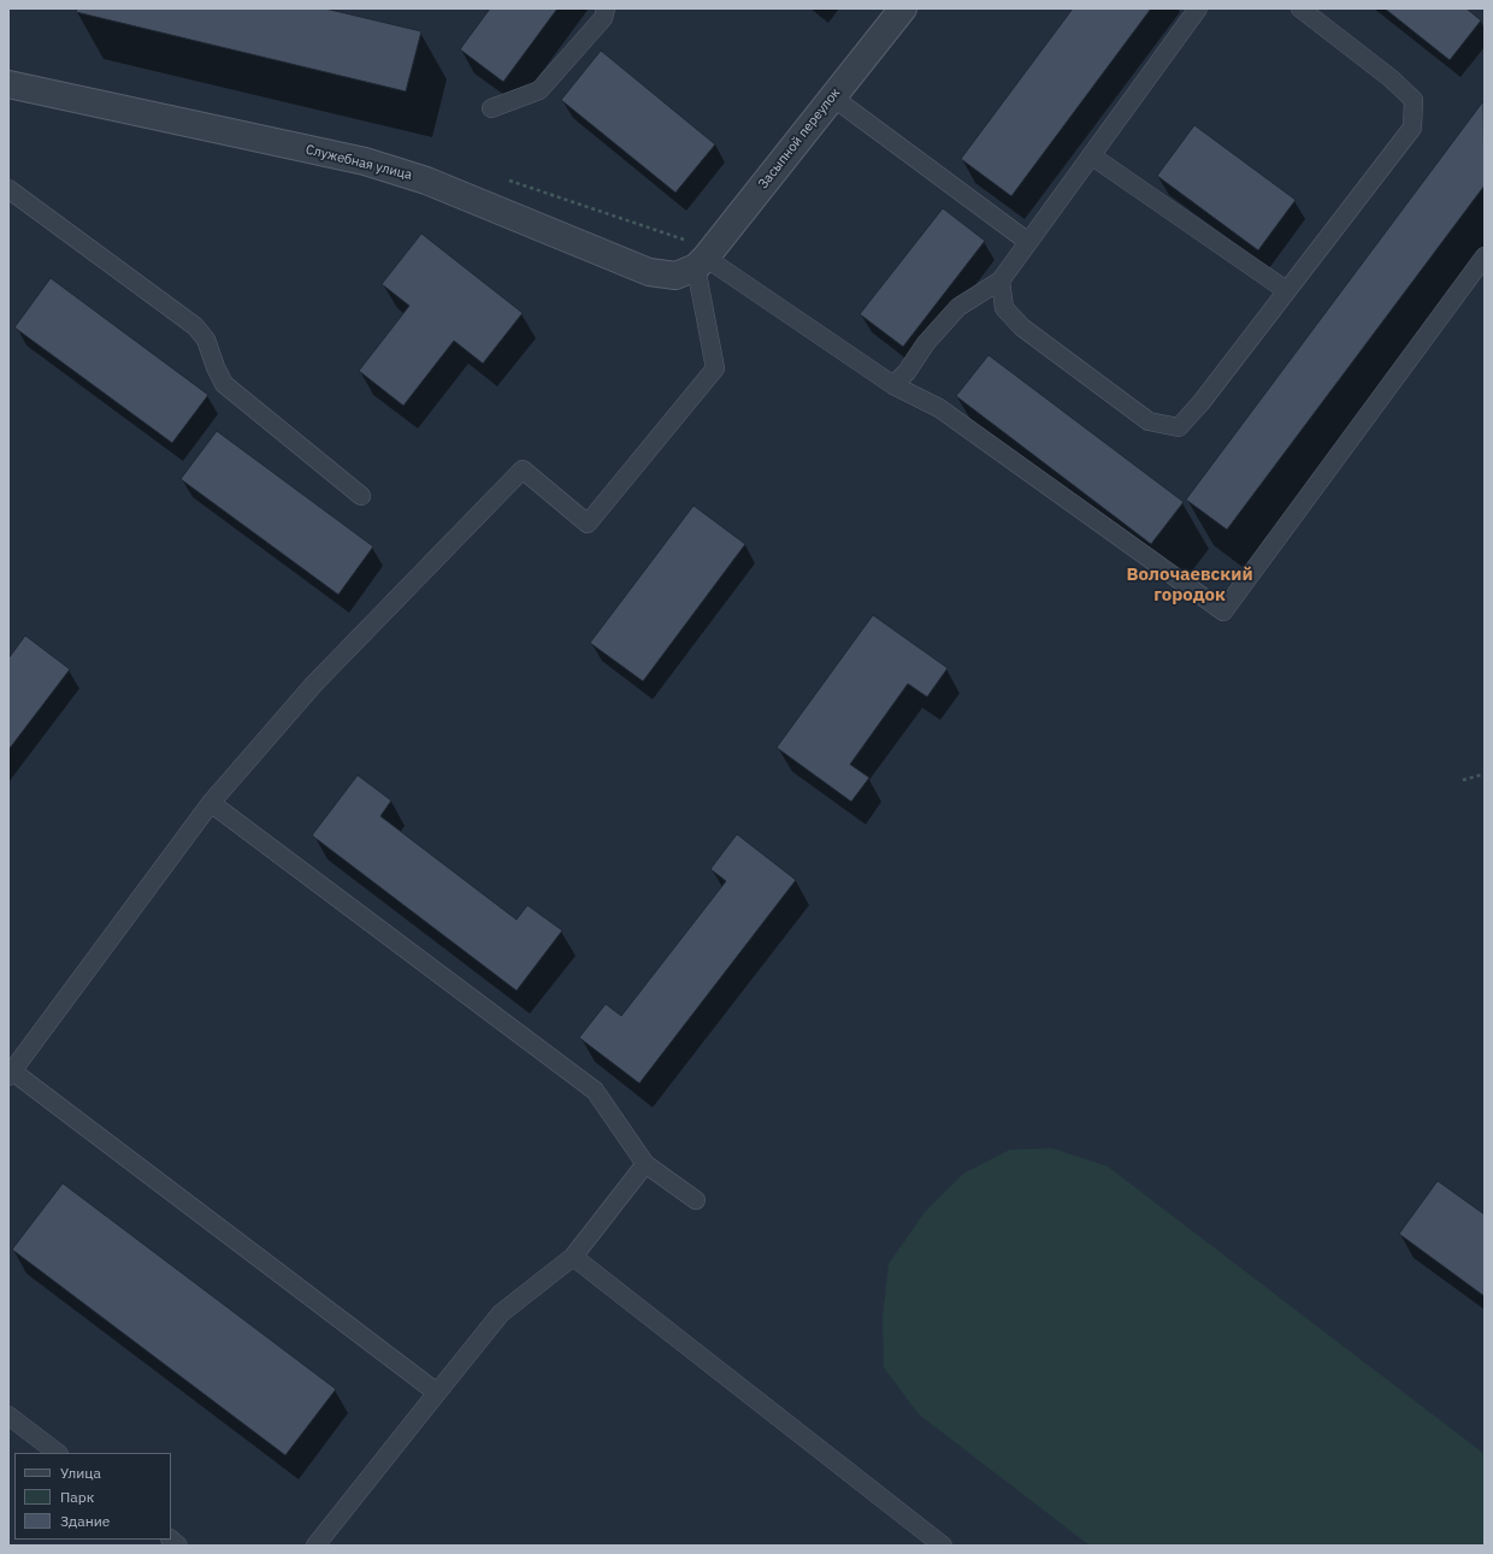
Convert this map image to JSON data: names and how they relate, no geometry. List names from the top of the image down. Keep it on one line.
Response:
{"streets":{"street":["Засыпной переулок","Служебная улица"]},"crossings":[["Засыпной переулок","Служебная улица"]],"districts":["Волочаевский городок"],"legend":["Улица","Парк","Здание"]}
